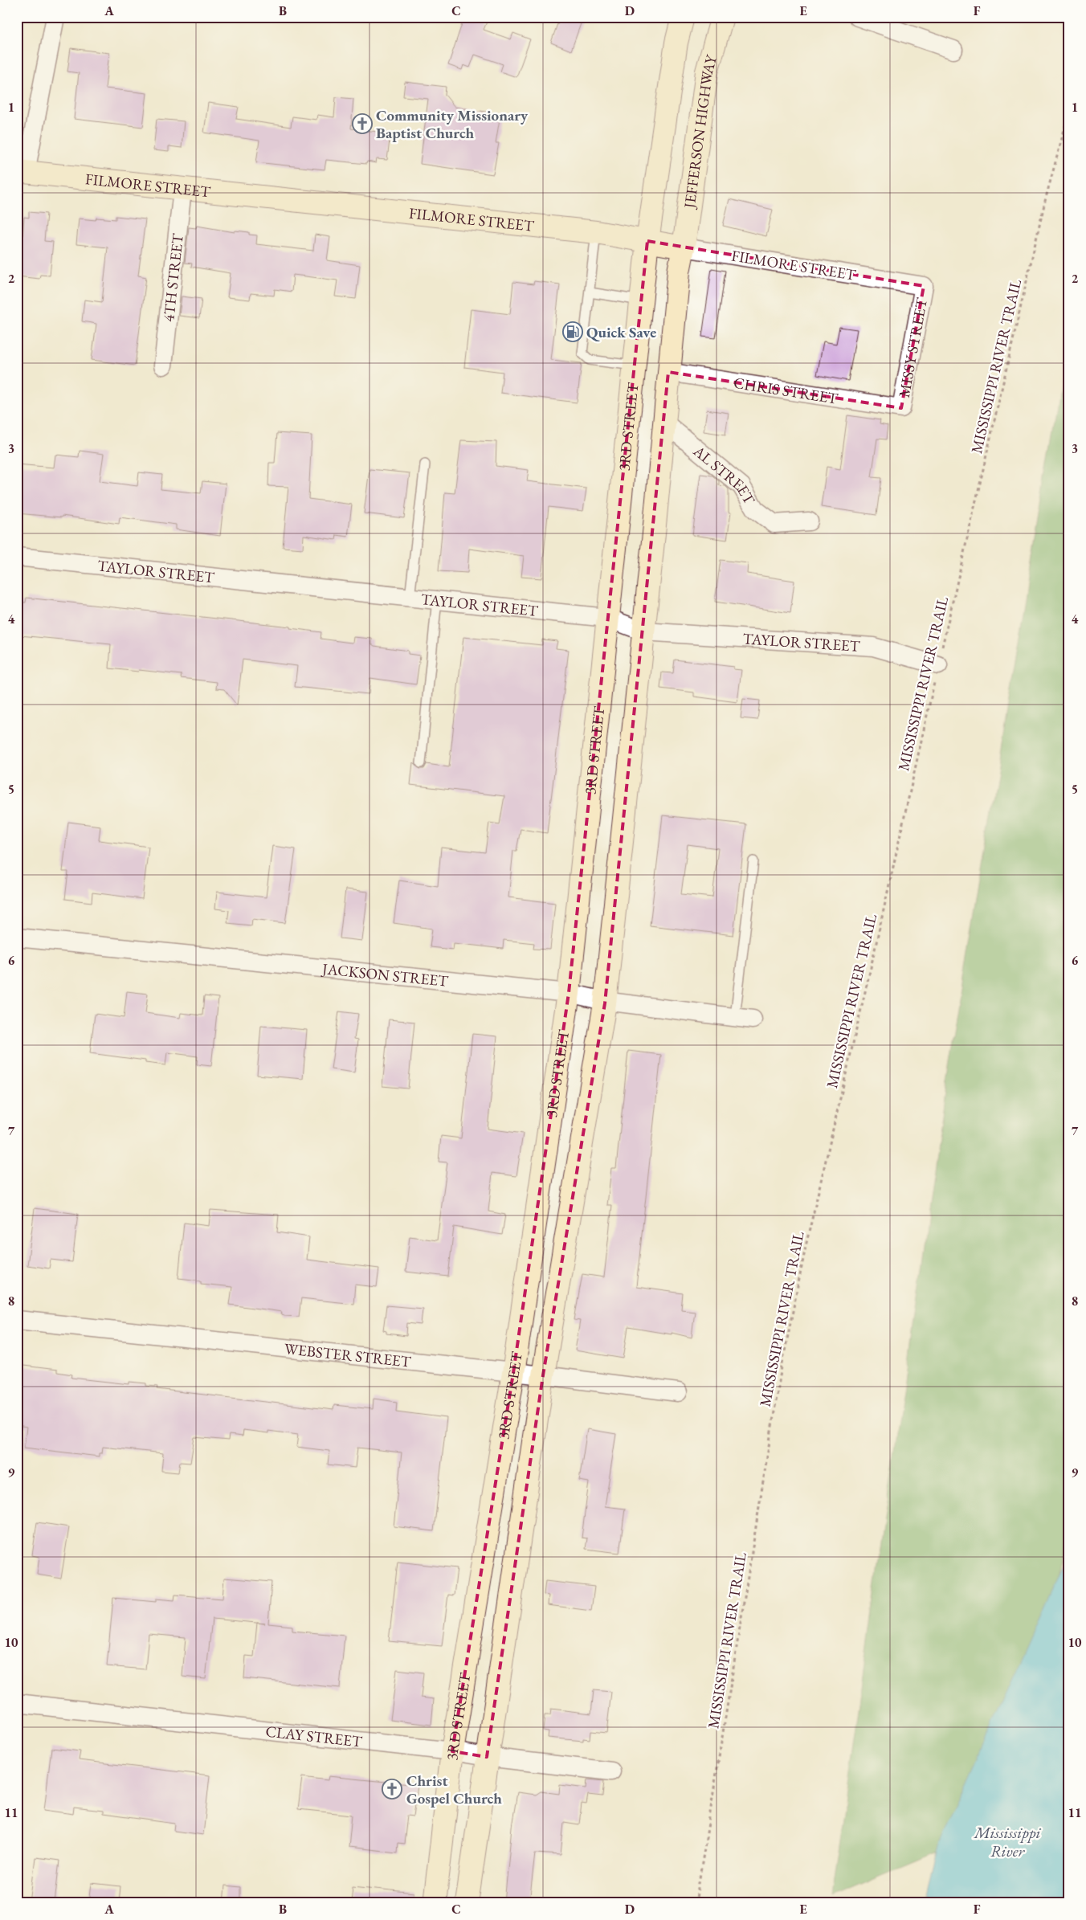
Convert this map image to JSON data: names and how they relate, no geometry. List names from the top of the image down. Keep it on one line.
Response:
{"streets":{"main road":["JEFFERSON HIGHWAY","FILMORE STREET","3RD STREET"],"street":["4TH STREET","MISSY STREET","CHRIS STREET","AL STREET","TAYLOR STREET","JACKSON STREET","WEBSTER STREET","CLAY STREET"],"path":["MISSISSIPPI RIVER TRAIL"]},"crossings":[["JEFFERSON HIGHWAY","FILMORE STREET"],["JEFFERSON HIGHWAY","3RD STREET"],["FILMORE STREET","4TH STREET"],["FILMORE STREET","MISSY STREET"],["FILMORE STREET","3RD STREET"],["MISSY STREET","CHRIS STREET"],["MISSISSIPPI RIVER TRAIL","TAYLOR STREET"],["CHRIS STREET","3RD STREET"],["3RD STREET","AL STREET"],["3RD STREET","TAYLOR STREET"],["3RD STREET","JACKSON STREET"],["3RD STREET","WEBSTER STREET"],["3RD STREET","CLAY STREET"]],"water":["Mississippi River"],"places":{"church":["Community Missionary Baptist Church","Christ Gospel Church"],"fuel station":["Quick Save"]},"grid":{"columns":["A","B","C","D","E","F"],"rows":["1","2","3","4","5","6","7","8","9","10","11"]}}
